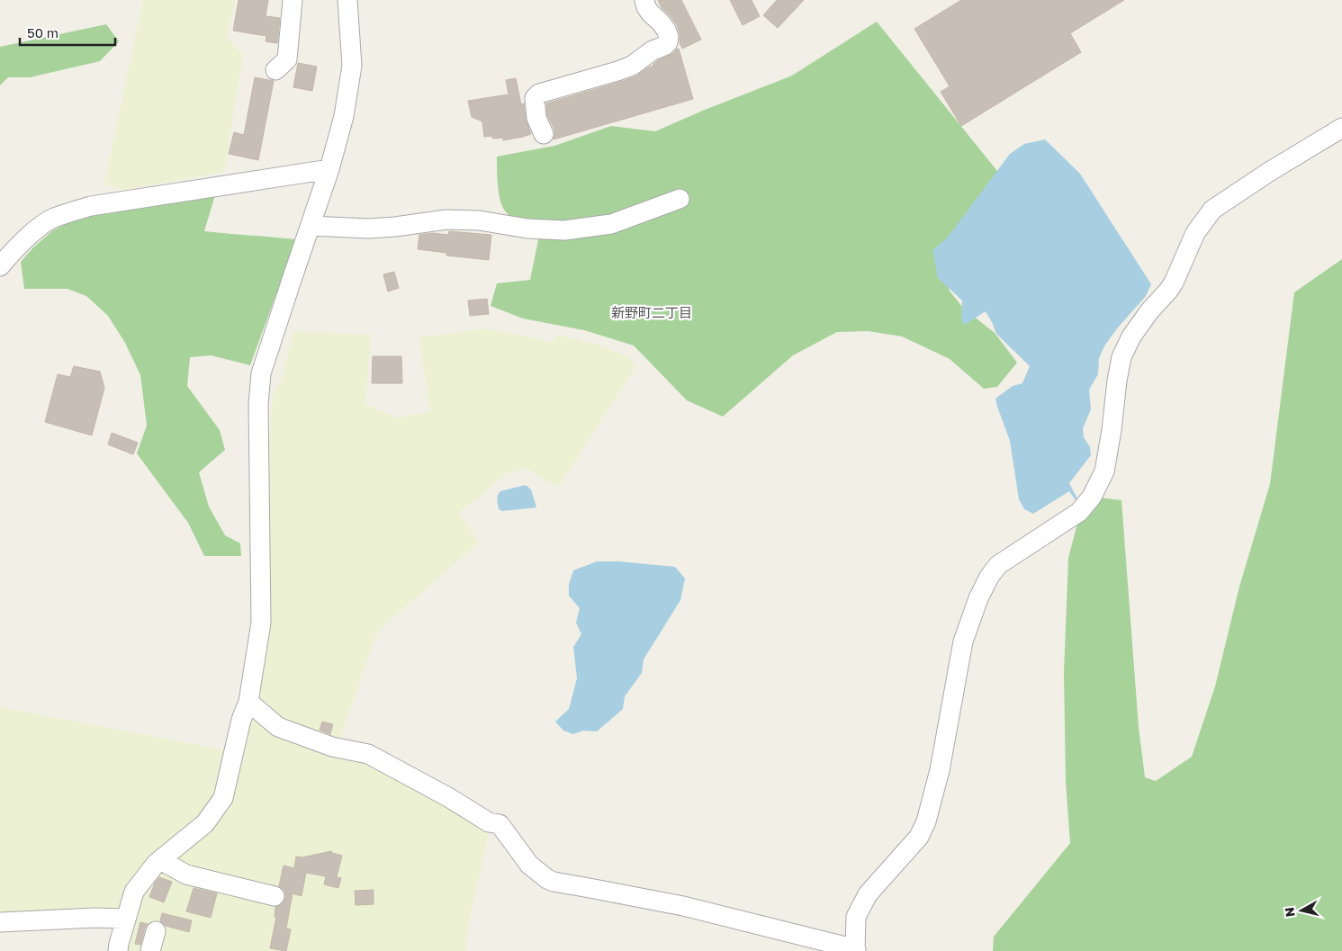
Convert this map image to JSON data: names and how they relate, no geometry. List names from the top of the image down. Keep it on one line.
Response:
{"districts":["新野町二丁目"],"scale_bar":"50 m","north":"left"}
